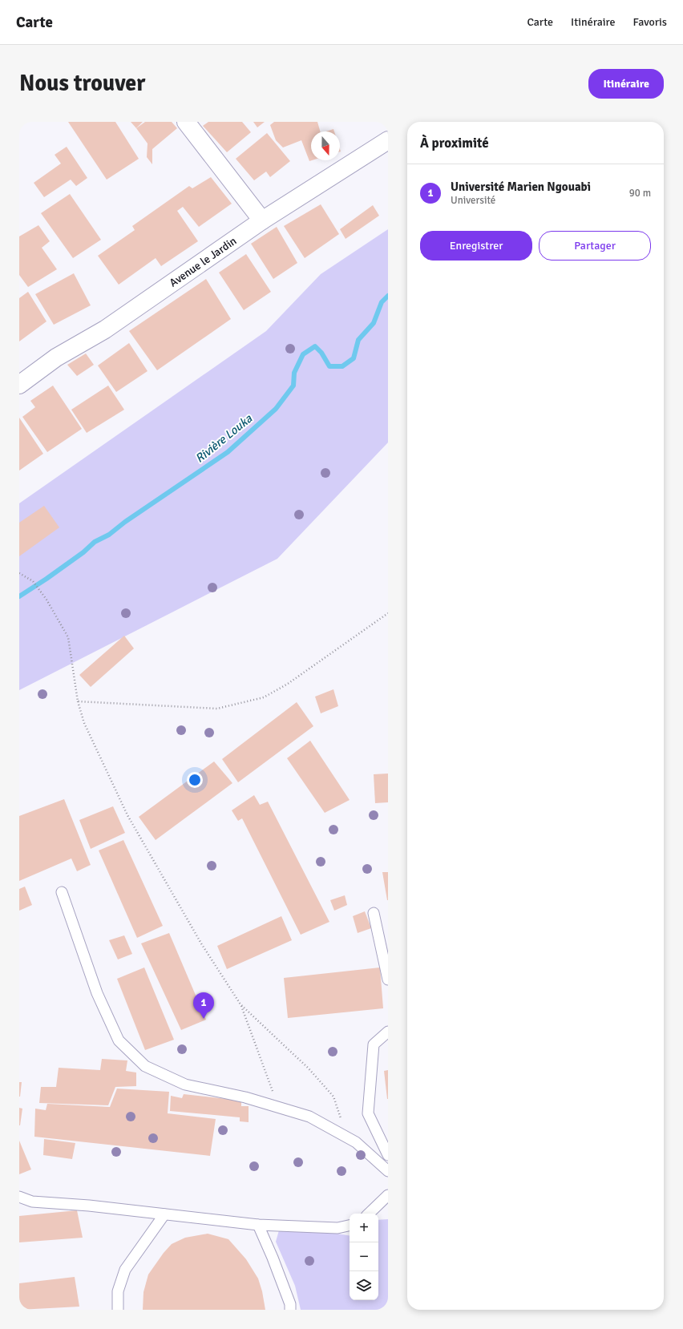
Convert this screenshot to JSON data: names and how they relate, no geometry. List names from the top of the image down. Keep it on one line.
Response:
{"streets":{"street":["Avenue le Jardin"]},"water":["Rivière Louka"],"north":"bottom","page":{"header":"Carte","nav":["Carte","Itinéraire","Favoris"],"buttons":["Itinéraire",["Enregistrer","Partager"]],"title":"Nous trouver","heading":"À proximité","list":[{"mark":"1","name":"Université Marien Ngouabi","note":"Université","value":"90 m"}],"pins":"1","map_buttons":["+","−"]}}
